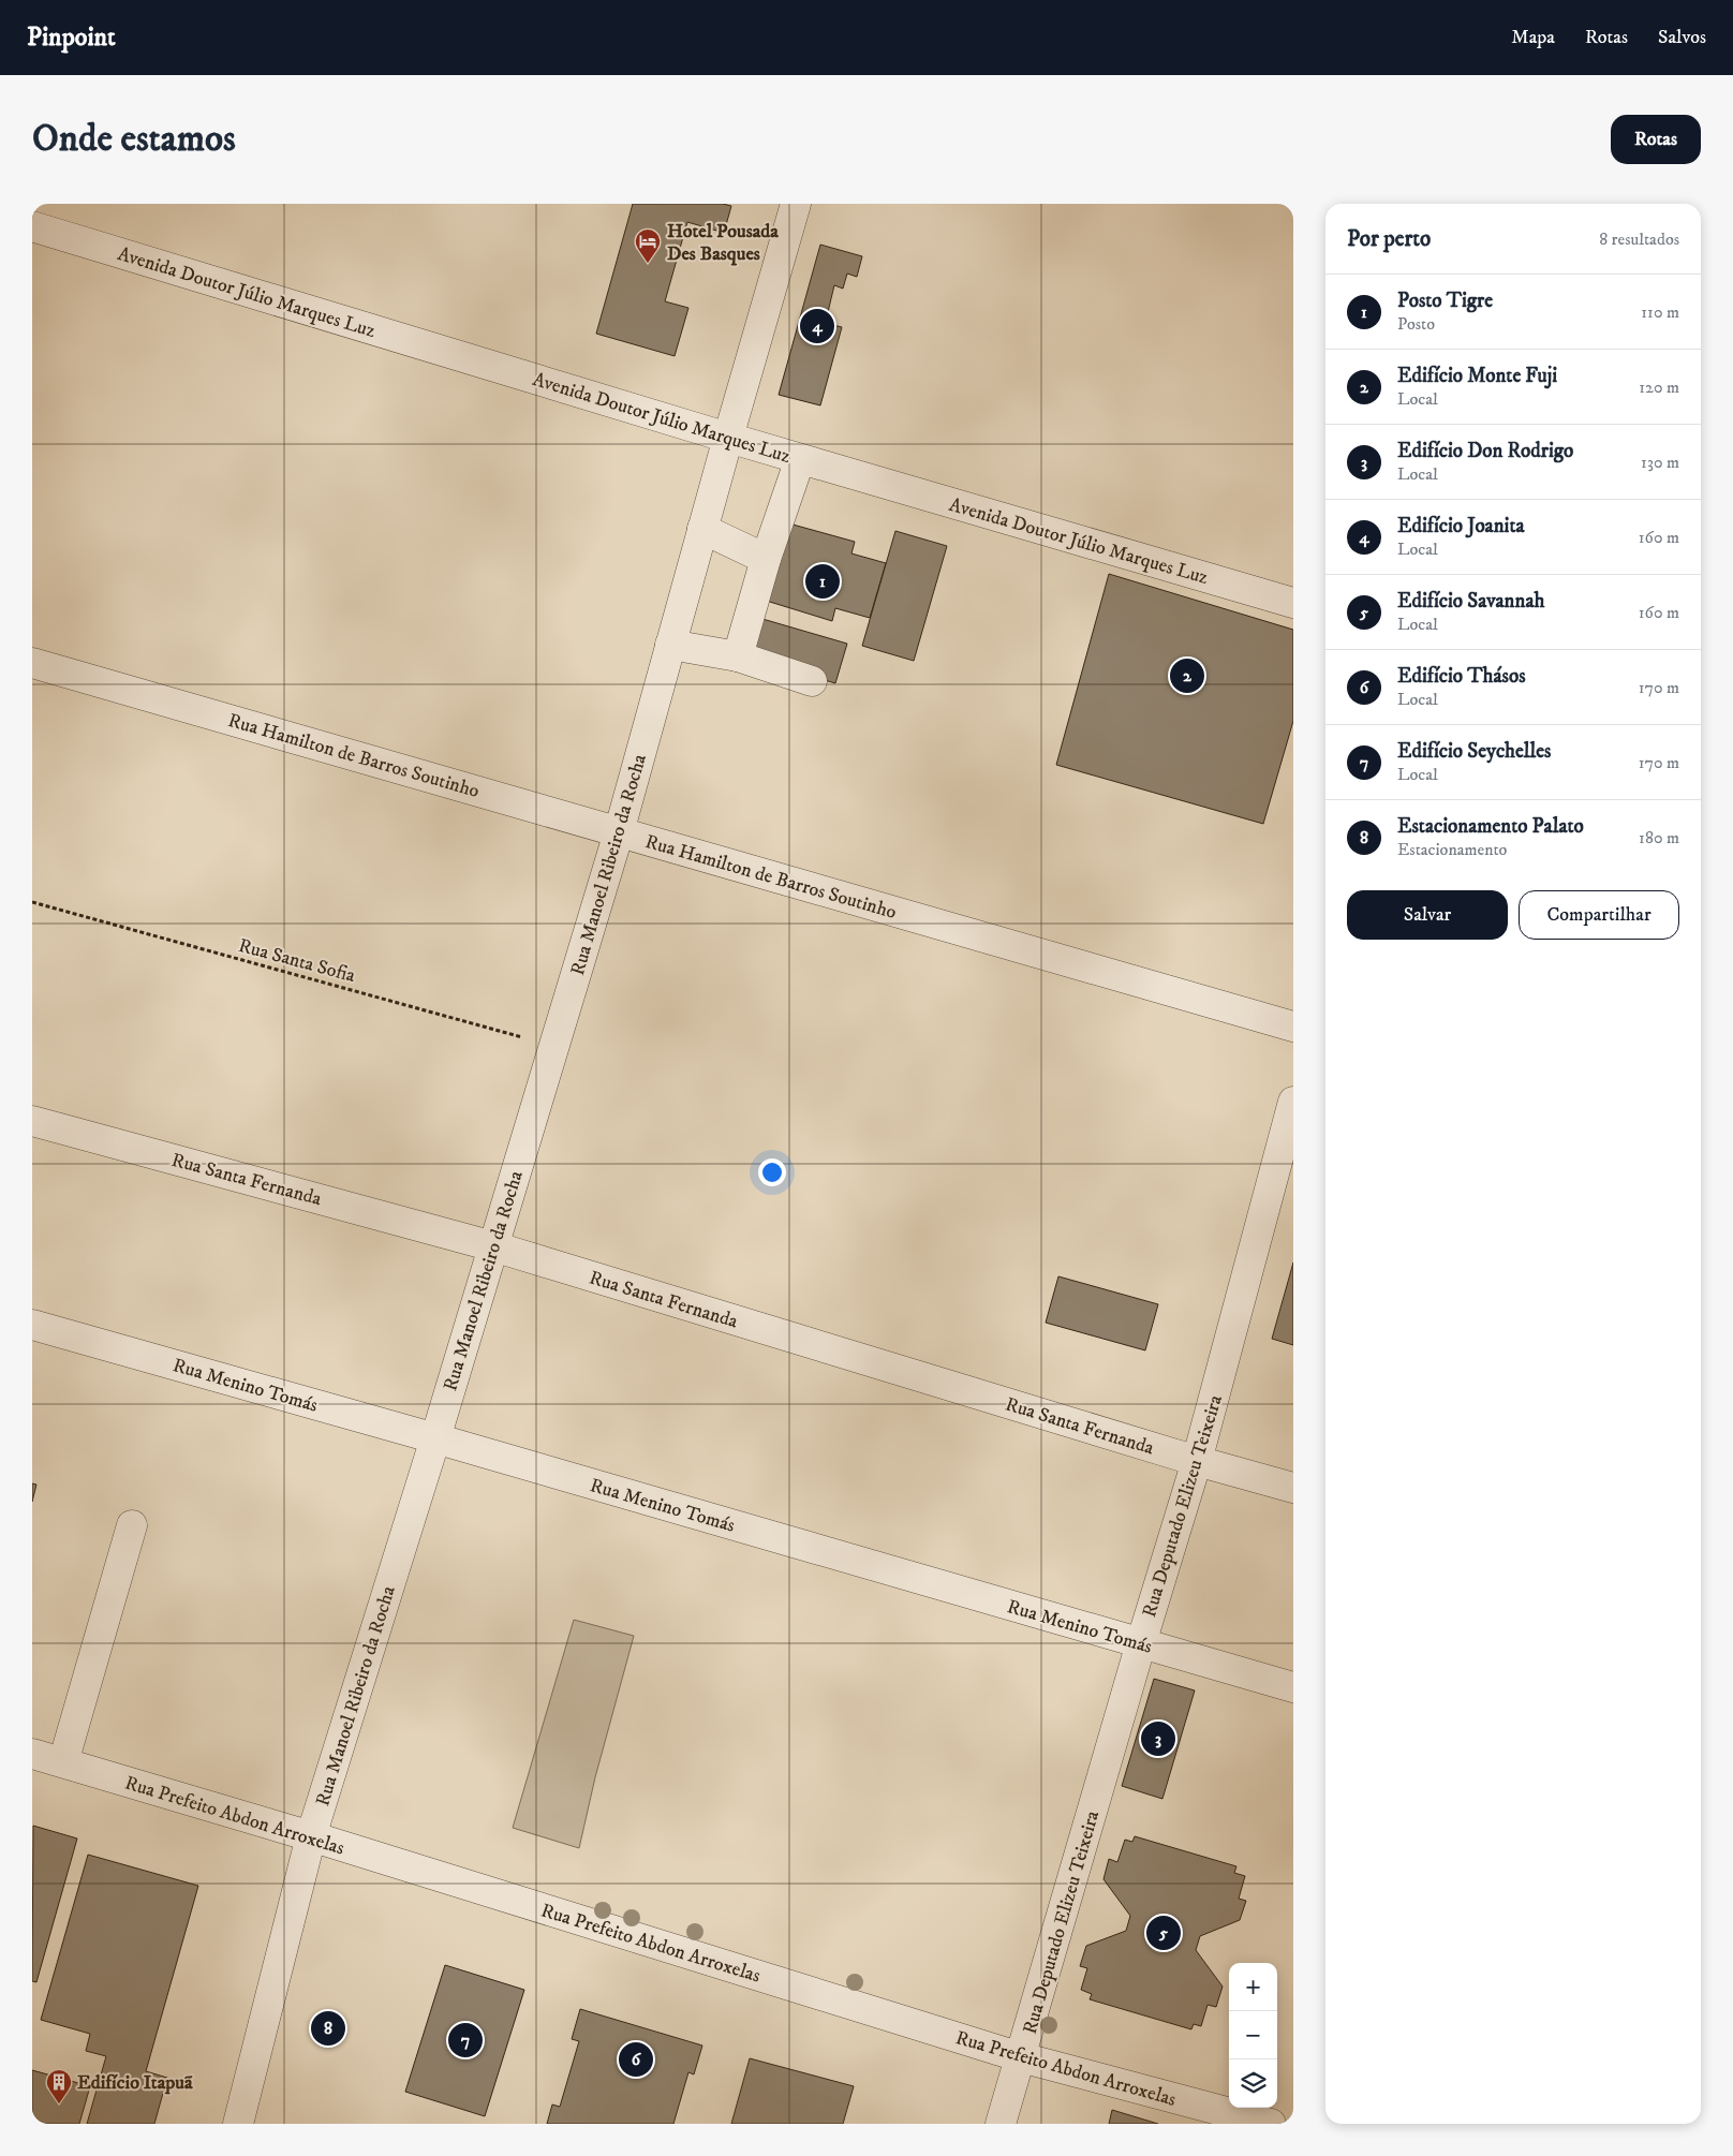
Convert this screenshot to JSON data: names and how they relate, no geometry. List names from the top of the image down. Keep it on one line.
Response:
{"streets":{"street":["Avenida Doutor Júlio Marques Luz","Rua Hamilton de Barros Soutinho","Rua Manoel Ribeiro da Rocha","Rua Santa Fernanda","Rua Menino Tomás","Rua Deputado Elizeu Teixeira","Rua Prefeito Abdon Arroxelas"],"path":["Rua Santa Sofia"]},"crossings":[["Avenida Doutor Júlio Marques Luz","Rua Manoel Ribeiro da Rocha"],["Rua Hamilton de Barros Soutinho","Rua Manoel Ribeiro da Rocha"],["Rua Manoel Ribeiro da Rocha","Rua Santa Sofia"],["Rua Manoel Ribeiro da Rocha","Rua Santa Fernanda"],["Rua Manoel Ribeiro da Rocha","Rua Menino Tomás"],["Rua Manoel Ribeiro da Rocha","Rua Prefeito Abdon Arroxelas"],["Rua Santa Fernanda","Rua Deputado Elizeu Teixeira"],["Rua Menino Tomás","Rua Deputado Elizeu Teixeira"],["Rua Deputado Elizeu Teixeira","Rua Prefeito Abdon Arroxelas"]],"places":{"hotel":["Hotel Pousada Des Basques"],"building":["Edifício Itapuã"]},"page":{"header":"Pinpoint","nav":["Mapa","Rotas","Salvos"],"buttons":["Rotas",["Salvar","Compartilhar"]],"title":"Onde estamos","heading":["Por perto","8 resultados"],"list":[{"mark":"1","name":"Posto Tigre","note":"Posto","value":"110 m"},{"mark":"2","name":"Edifício Monte Fuji","note":"Local","value":"120 m"},{"mark":"3","name":"Edifício Don Rodrigo","note":"Local","value":"130 m"},{"mark":"4","name":"Edifício Joanita","note":"Local","value":"160 m"},{"mark":"5","name":"Edifício Savannah","note":"Local","value":"160 m"},{"mark":"6","name":"Edifício Thásos","note":"Local","value":"170 m"},{"mark":"7","name":"Edifício Seychelles","note":"Local","value":"170 m"},{"mark":"8","name":"Estacionamento Palato","note":"Estacionamento","value":"180 m"}],"pins":["4","1","2","3","5","8","7","6"],"map_buttons":["+","−"]}}
